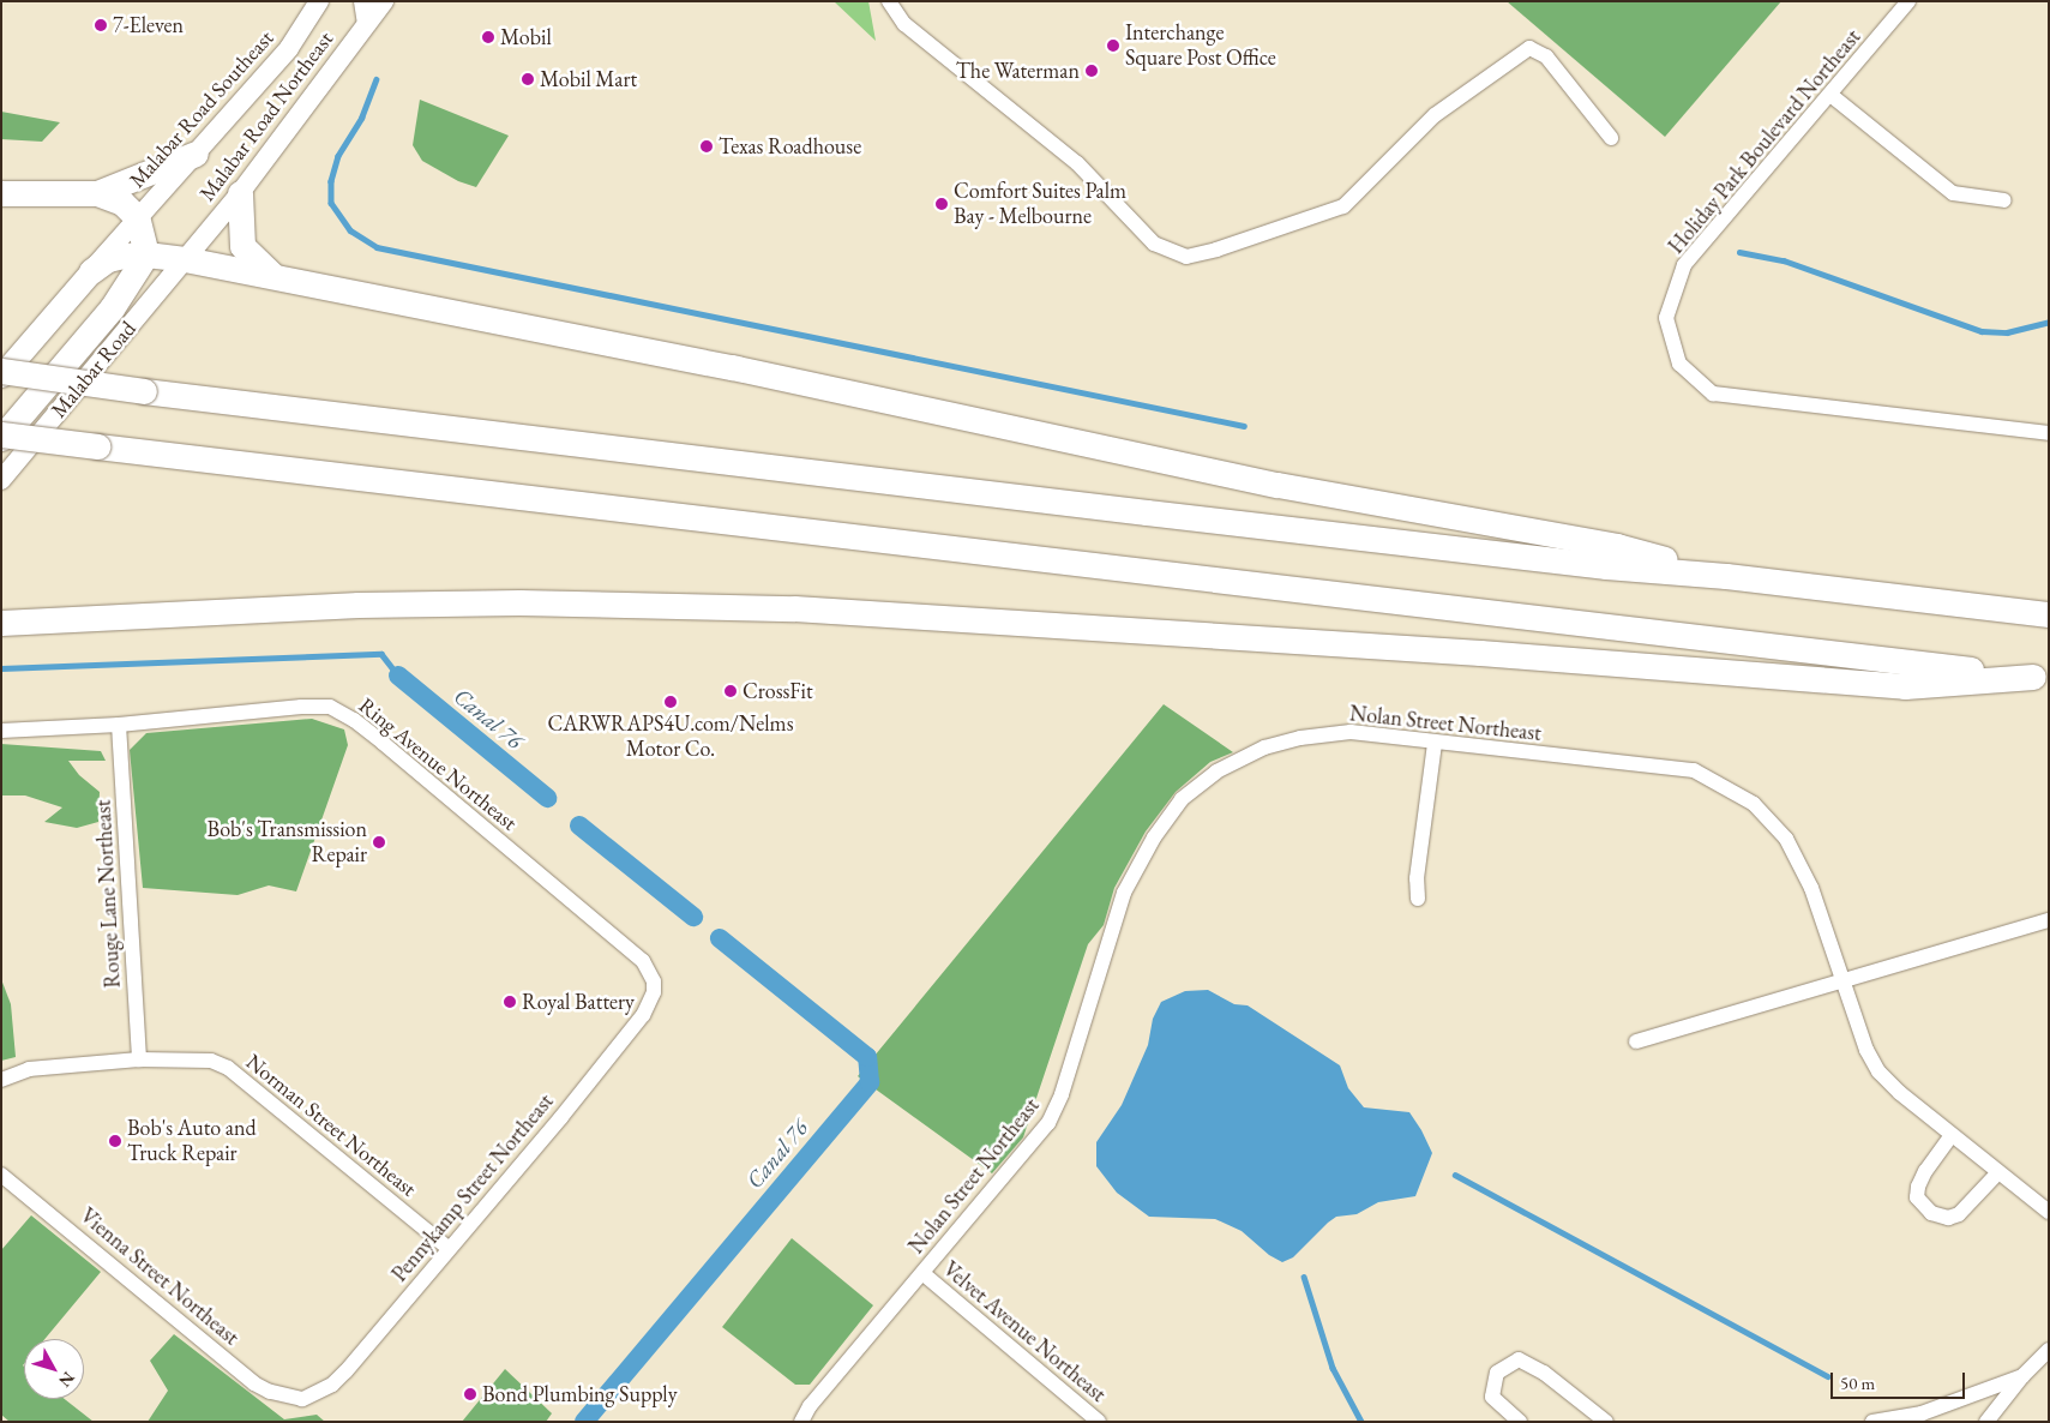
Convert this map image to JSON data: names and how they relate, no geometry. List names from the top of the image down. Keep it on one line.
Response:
{"streets":{"main road":["Malabar Road Southeast","Malabar Road Northeast","Malabar Road"],"street":["Holiday Park Boulevard Northeast","Nolan Street Northeast","Ring Avenue Northeast","Rouge Lane Northeast","Norman Street Northeast","Pennykamp Street Northeast","Vienna Street Northeast","Velvet Avenue Northeast"]},"crossings":[["Malabar Road Northeast","Malabar Road"],["Nolan Street Northeast","Velvet Avenue Northeast"],["Ring Avenue Northeast","Rouge Lane Northeast"],["Ring Avenue Northeast","Pennykamp Street Northeast"],["Rouge Lane Northeast","Norman Street Northeast"],["Norman Street Northeast","Pennykamp Street Northeast"],["Pennykamp Street Northeast","Vienna Street Northeast"]],"water":["Canal 76"],"places":["7-Eleven","Mobil","Interchange Square Post Office","The Waterman","Mobil Mart","Texas Roadhouse","Comfort Suites Palm Bay - Melbourne","CrossFit","CARWRAPS4U.com/Nelms Motor Co.","Bob's Transmission Repair","Royal Battery","Bob's Auto and Truck Repair","Bond Plumbing Supply"],"scale_bar":"50 m","north":"bottom right"}
